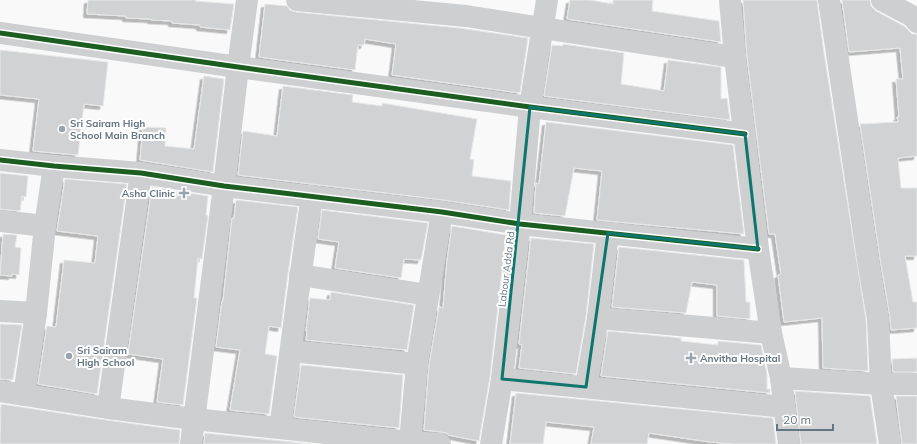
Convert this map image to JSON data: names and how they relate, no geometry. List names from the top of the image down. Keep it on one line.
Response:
{"streets":{"street":["Labour Adda Rd"]},"places":{"other":["Sri Sairam High School Main Branch","Sri Sairam High School"],"health":["Asha Clinic","Anvitha Hospital"]},"scale_bar":"20 m"}
